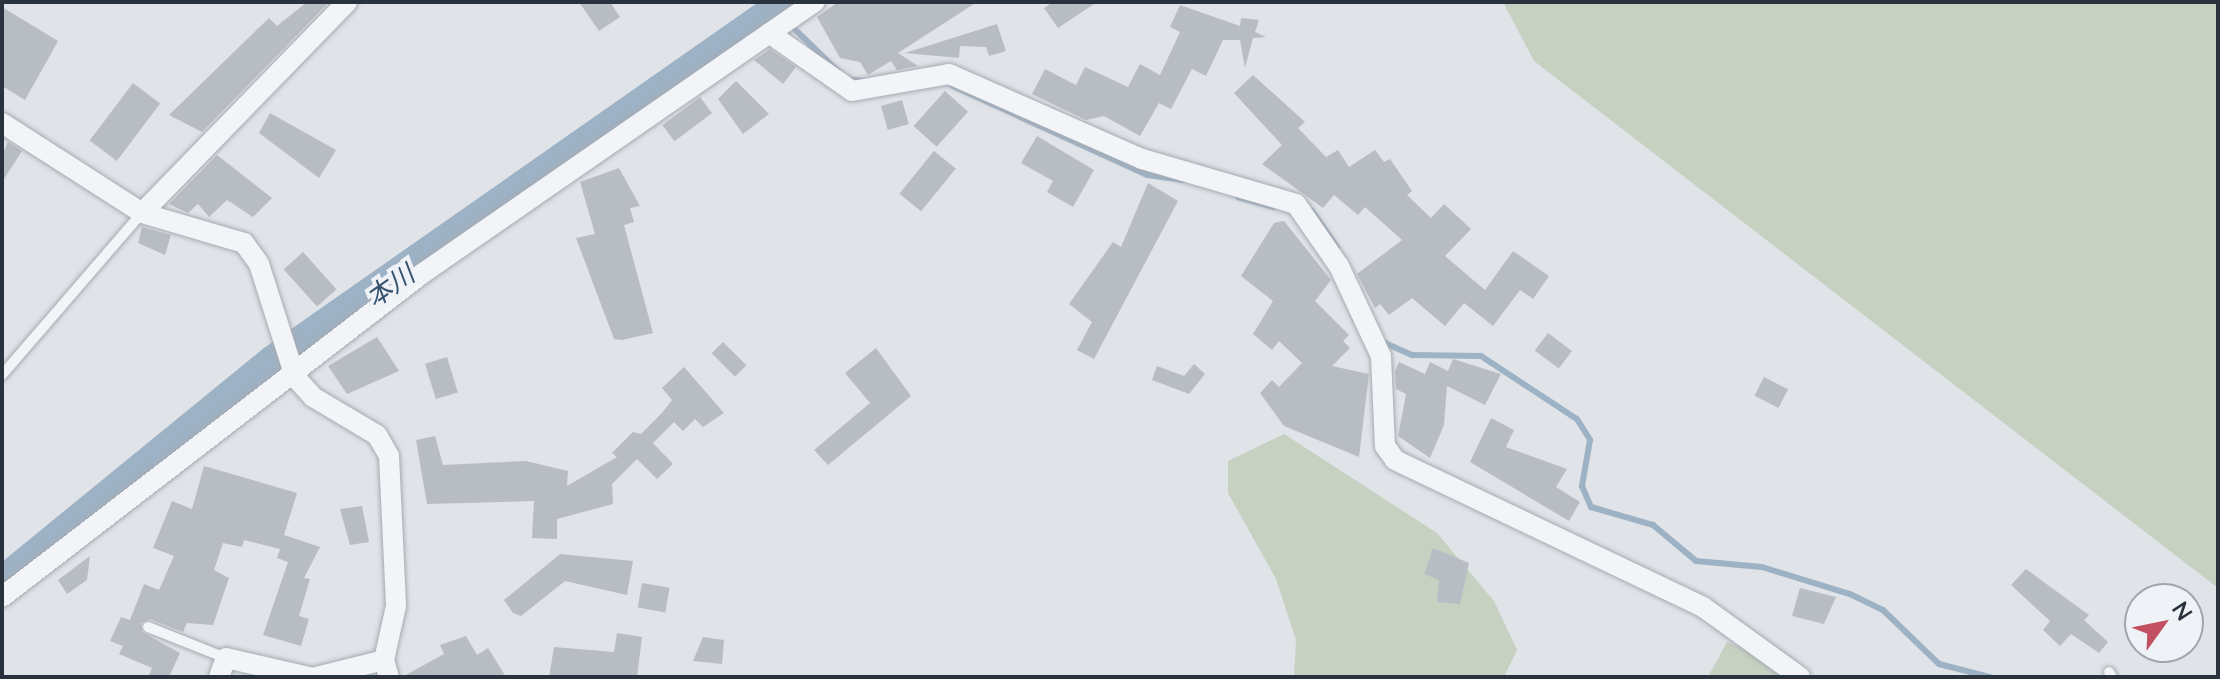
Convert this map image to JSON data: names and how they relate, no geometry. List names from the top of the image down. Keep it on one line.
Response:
{"water":["本川"],"north":"top right"}
